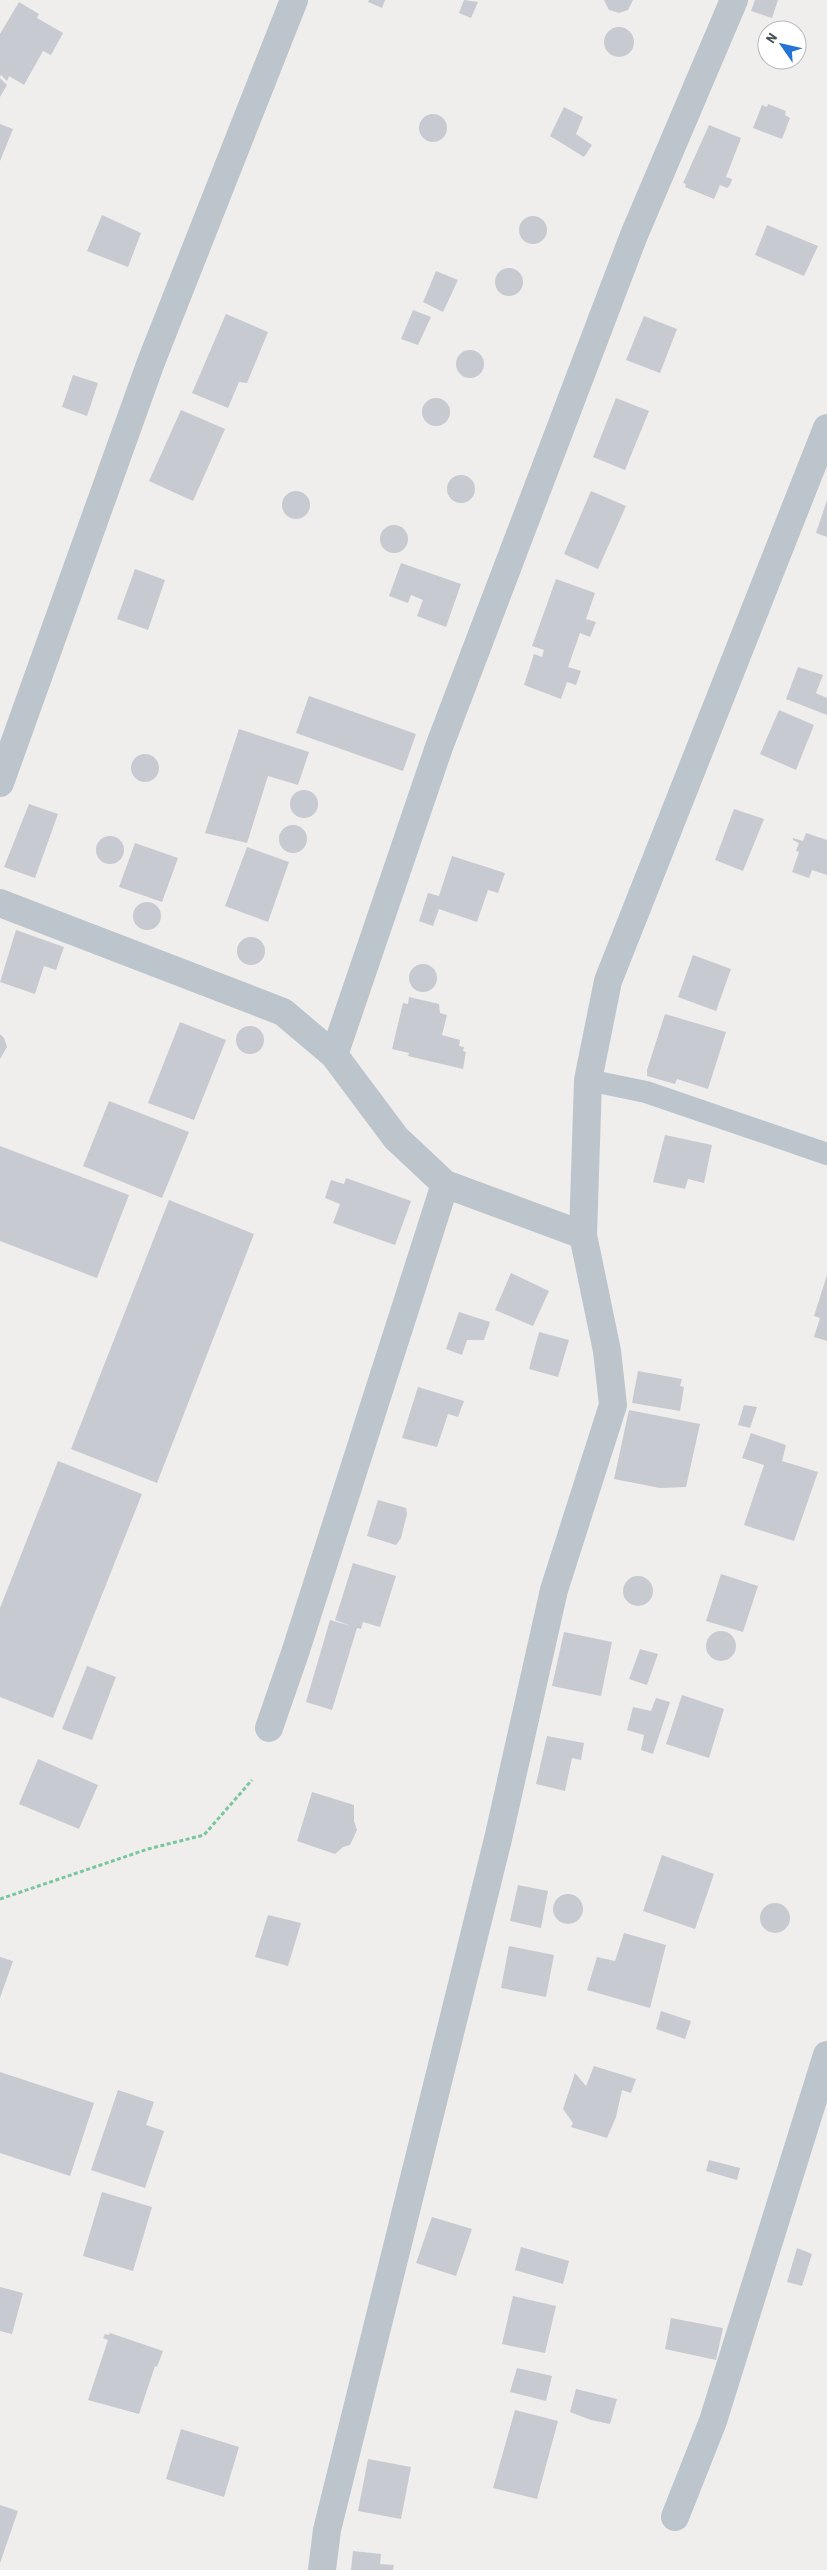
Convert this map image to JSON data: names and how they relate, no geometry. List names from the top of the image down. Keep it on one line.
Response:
{"north":"top left"}
